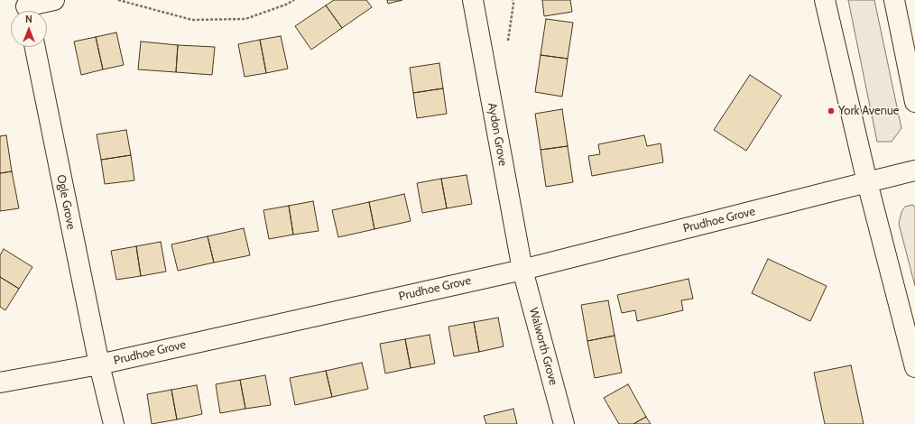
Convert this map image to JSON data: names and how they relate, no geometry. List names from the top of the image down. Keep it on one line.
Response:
{"streets":{"street":["Aydon Grove","Ogle Grove","Prudhoe Grove","Walworth Grove"]},"crossings":[["Aydon Grove","Prudhoe Grove"],["Aydon Grove","Walworth Grove"],["Ogle Grove","Prudhoe Grove"],["Prudhoe Grove","Walworth Grove"]],"places":["York Avenue"],"north":"top"}
